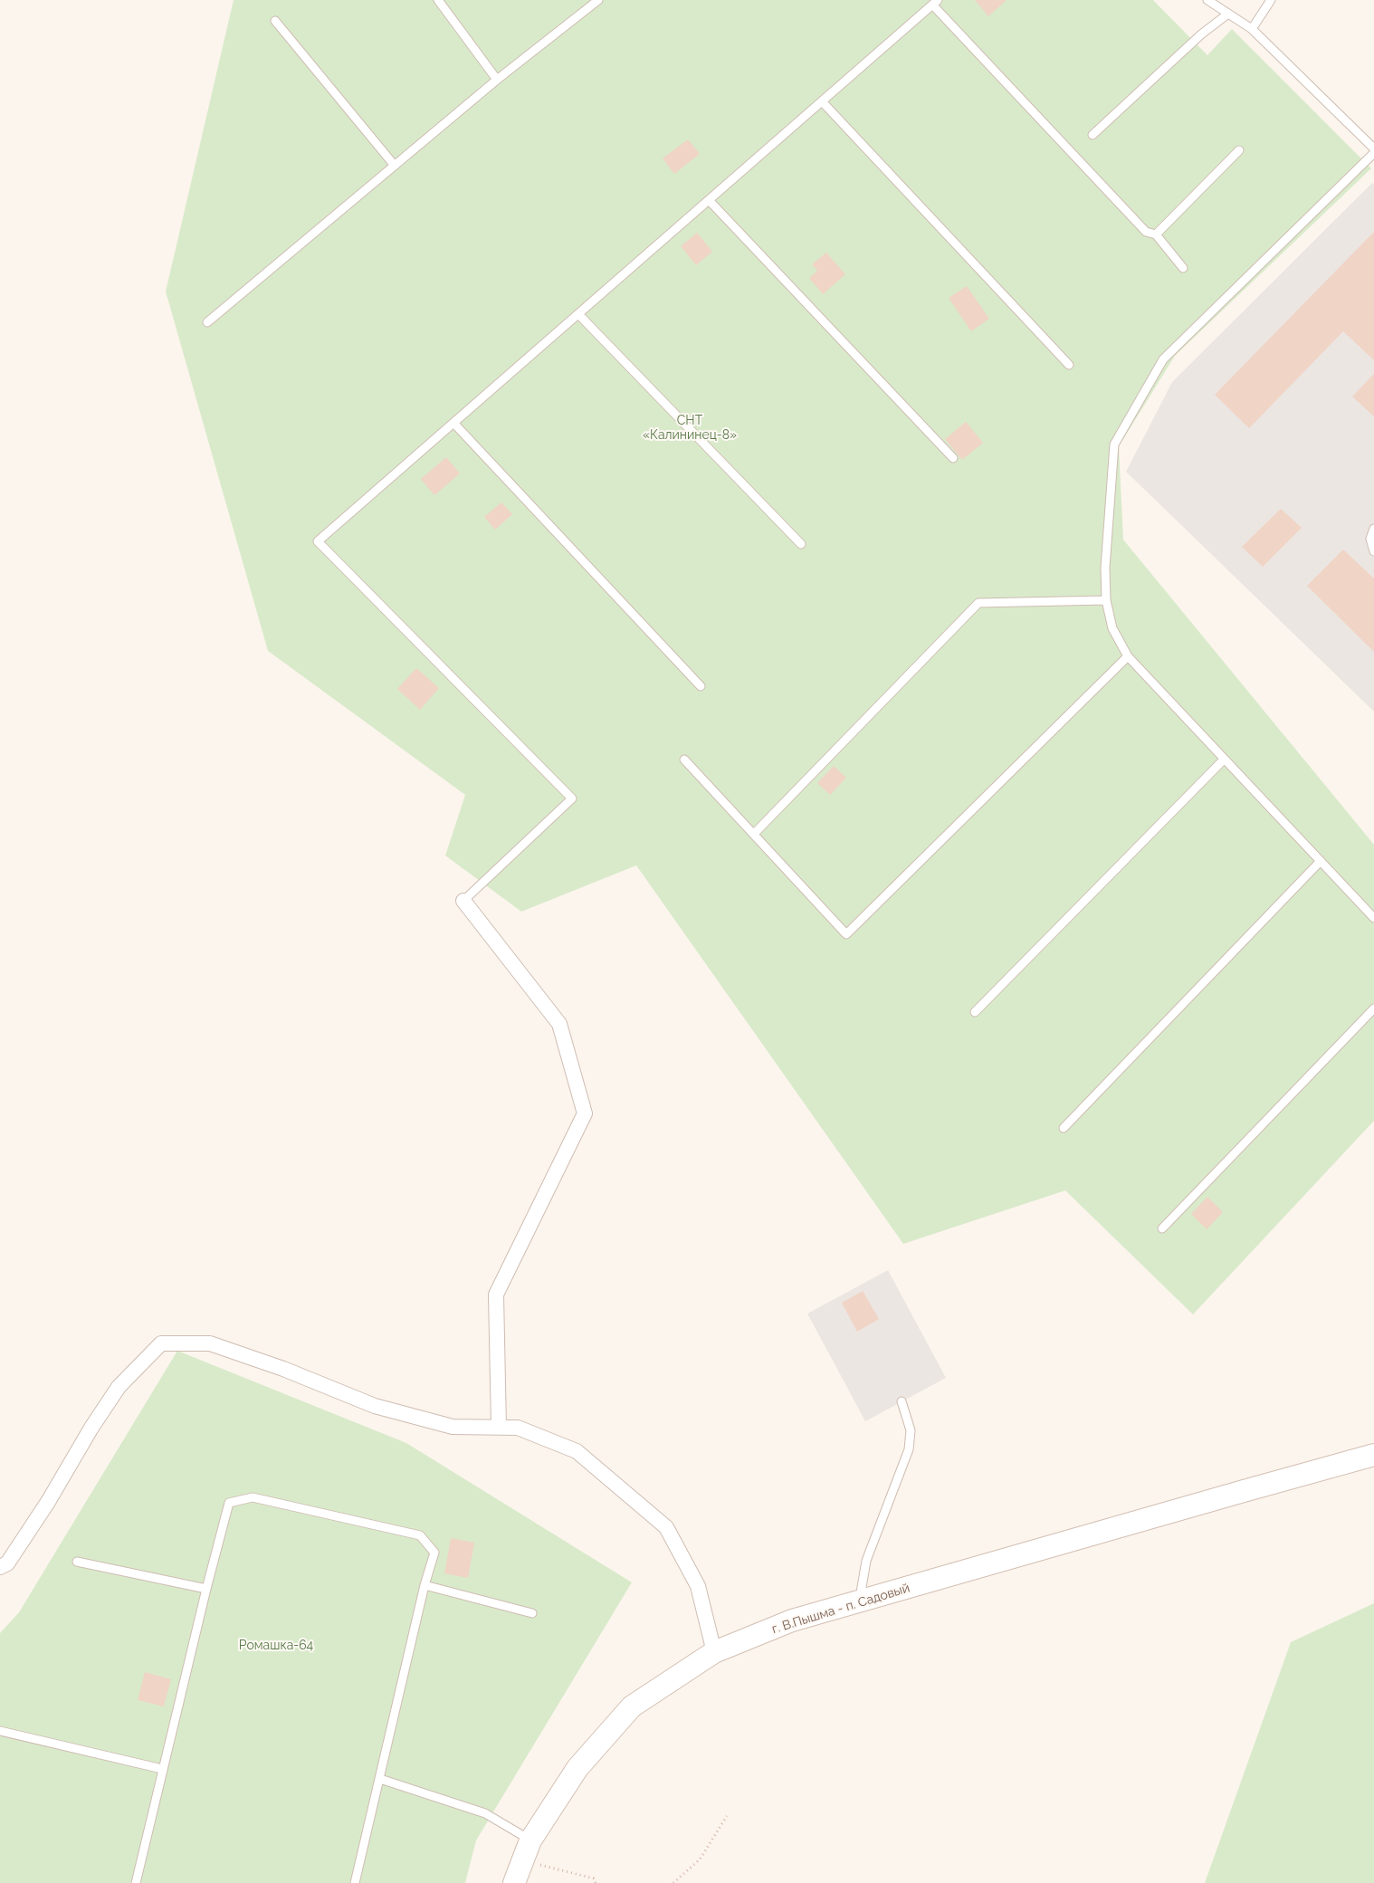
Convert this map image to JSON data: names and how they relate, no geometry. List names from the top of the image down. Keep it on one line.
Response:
{"streets":{"main road":["г. В.Пышма - п. Садовый"]},"parks":["СНТ «Калининец-8»","Ромашка-64"]}
